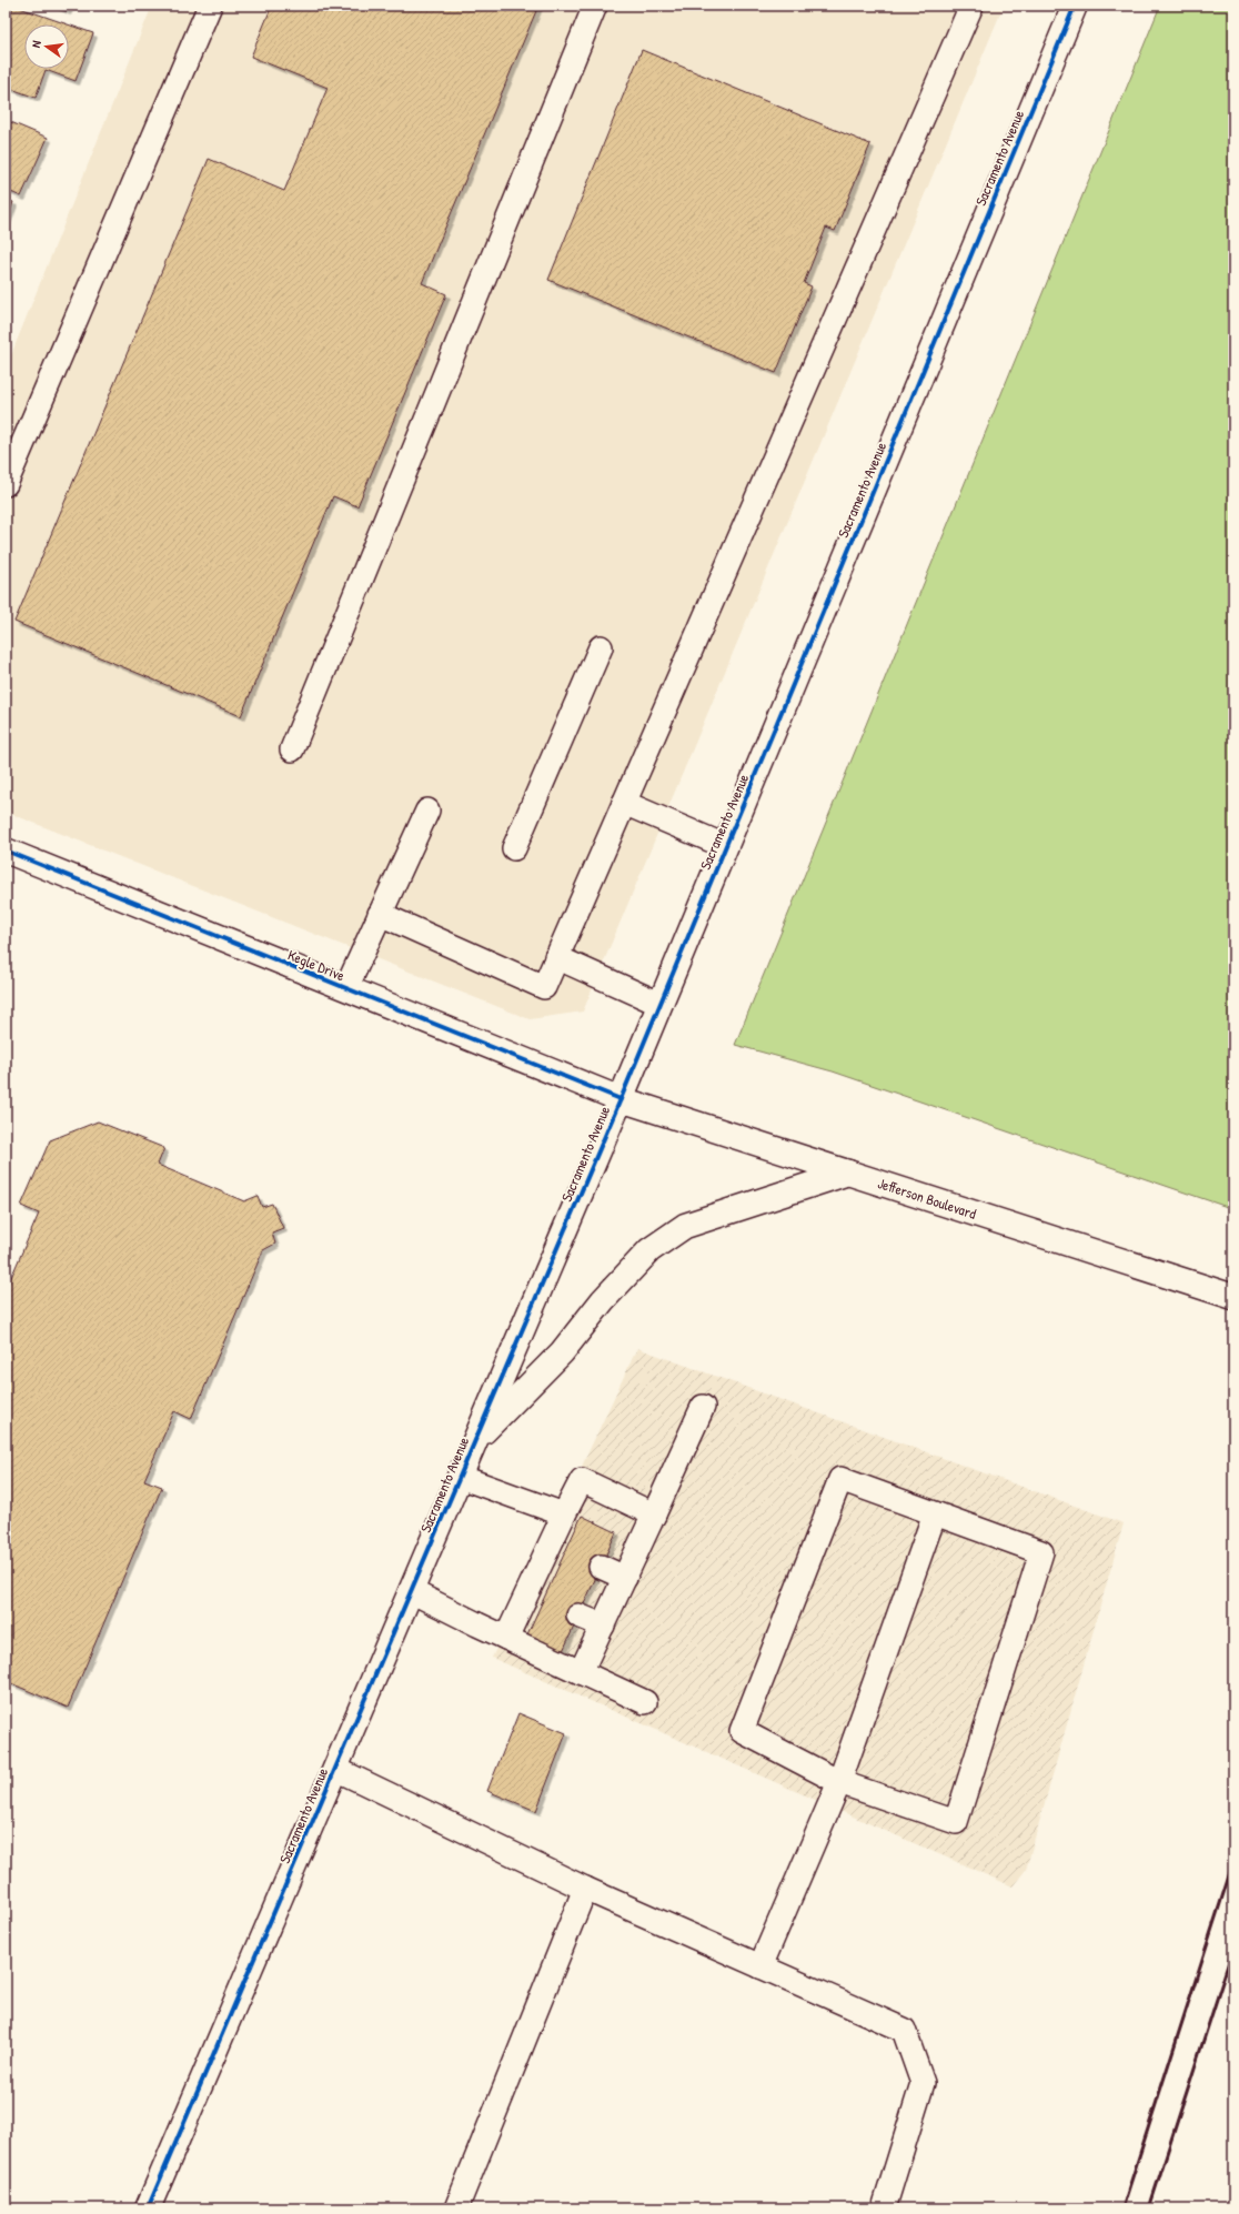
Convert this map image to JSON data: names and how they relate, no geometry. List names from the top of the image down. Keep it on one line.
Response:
{"streets":{"main road":["Sacramento Avenue","Kegle Drive","Jefferson Boulevard"]},"crossings":[["Sacramento Avenue","Kegle Drive"],["Sacramento Avenue","Jefferson Boulevard"],["Kegle Drive","Jefferson Boulevard"]],"north":"left"}
